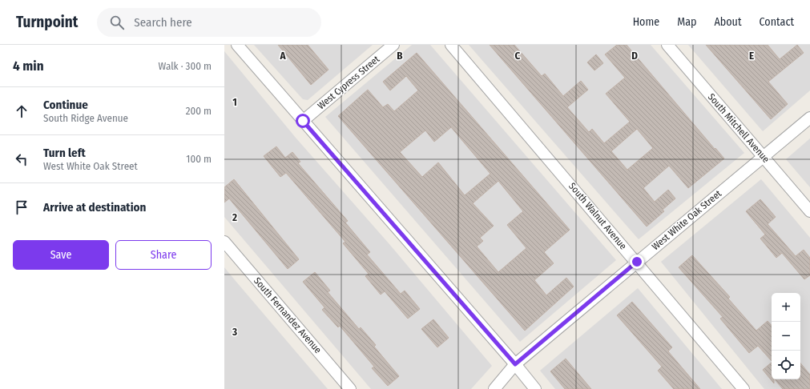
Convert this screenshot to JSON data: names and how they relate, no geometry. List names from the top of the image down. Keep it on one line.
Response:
{"streets":{"street":["West Cypress Street","South Mitchell Avenue","South Walnut Avenue","West White Oak Street","South Fernandez Avenue"]},"crossings":[["South Mitchell Avenue","West White Oak Street"],["South Walnut Avenue","West White Oak Street"]],"page":{"header":"Turnpoint","search":"Search here","nav":["Home","Map","About","Contact"],"heading":["4 min","Walk · 300 m"],"list":[["Continue","South Ridge Avenue","200 m"],["Turn left","West White Oak Street","100 m"],"Arrive at destination"],"buttons":["Save","Share"],"map_buttons":["+","−"]},"grid":{"columns":["A","B","C","D","E"],"rows":["1","2","3"]}}
